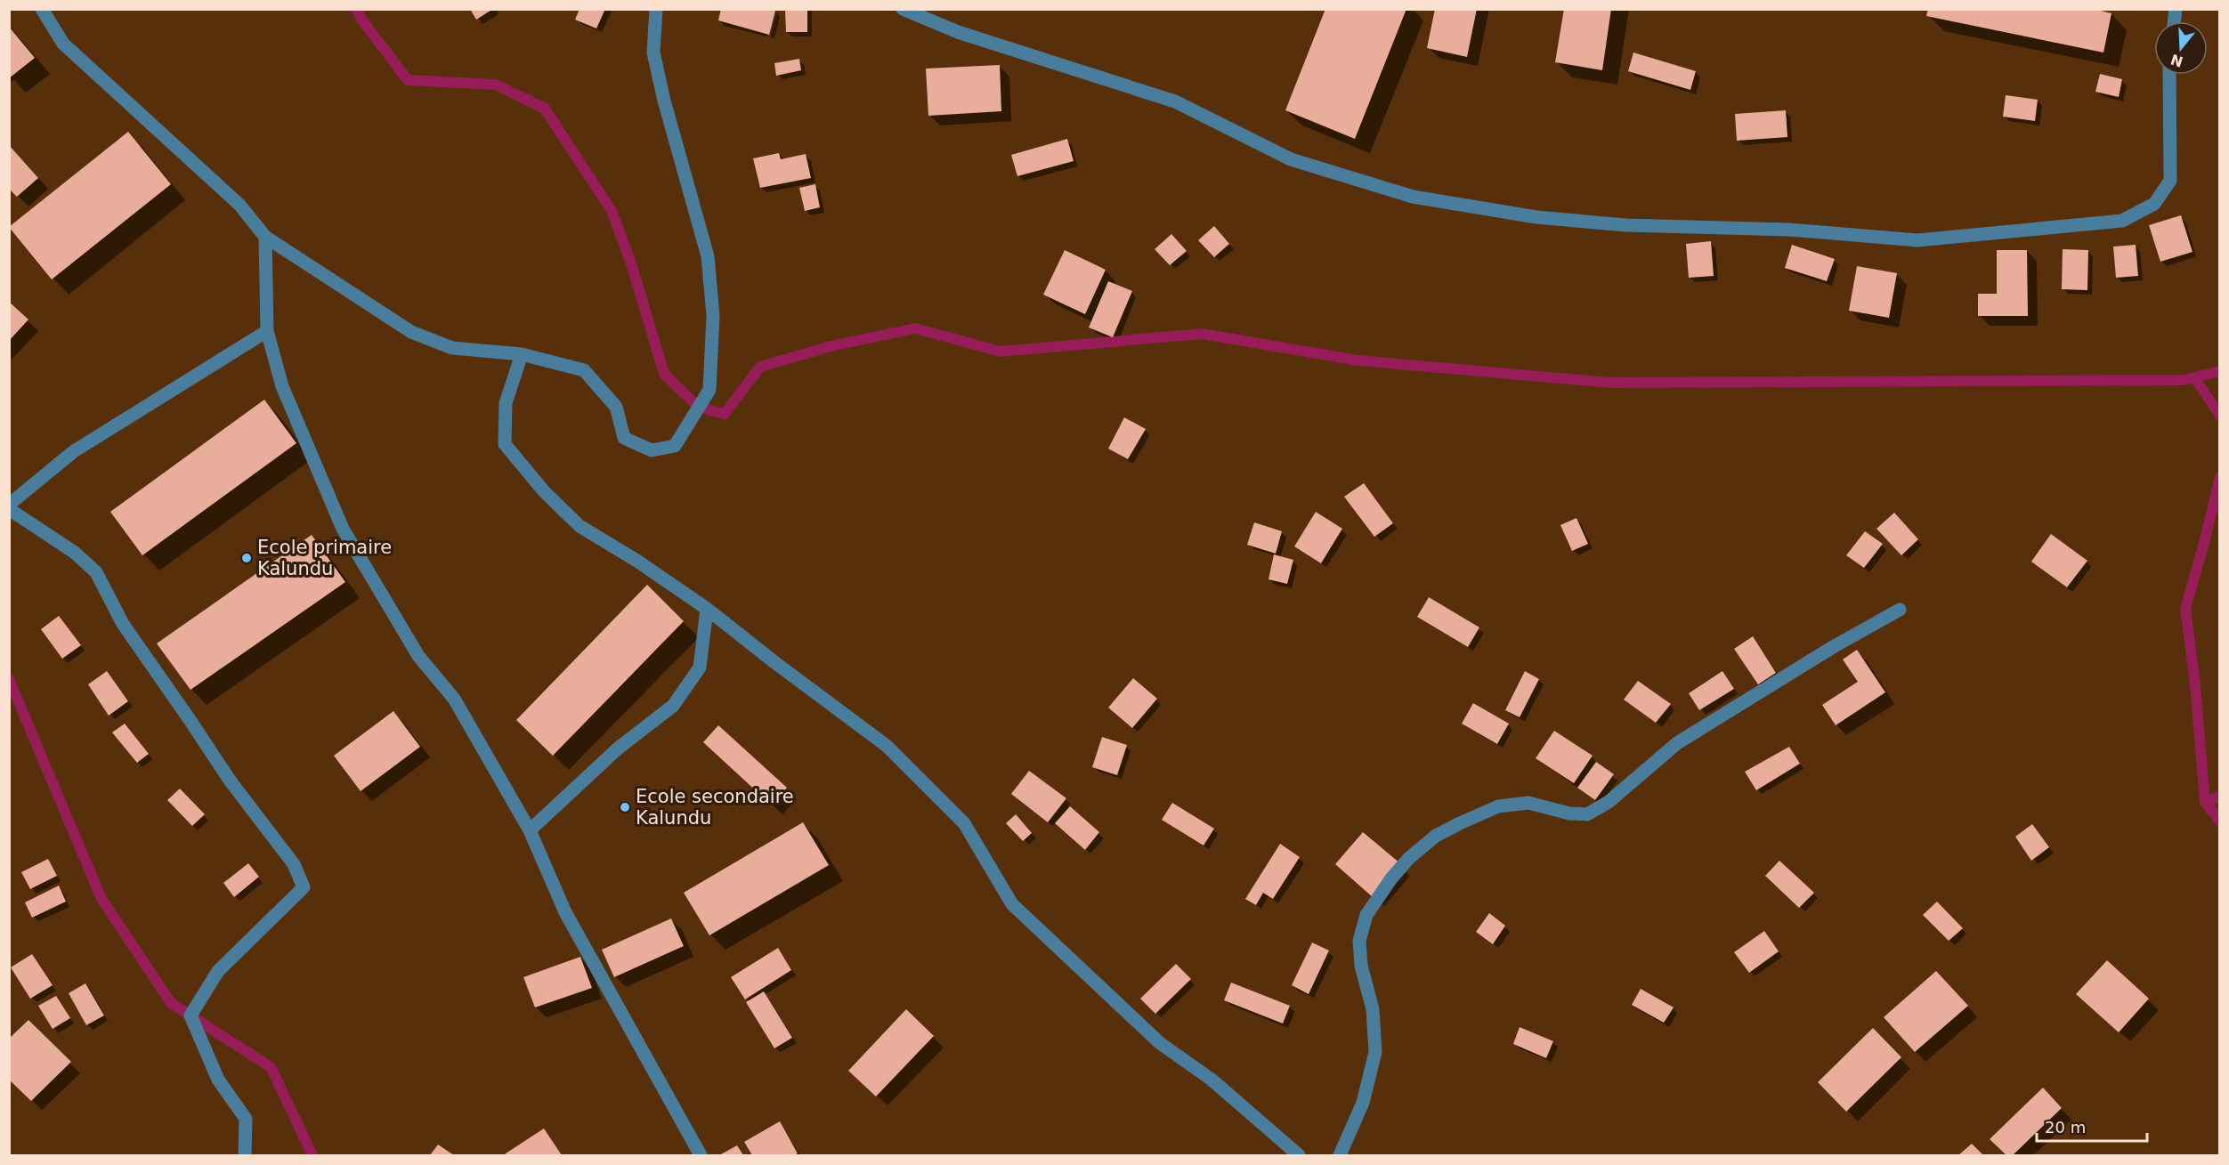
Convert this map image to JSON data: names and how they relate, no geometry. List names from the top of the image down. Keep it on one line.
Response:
{"places":["Ecole primaire Kalundu","Ecole secondaire Kalundu"],"scale_bar":"20 m","north":"bottom"}
